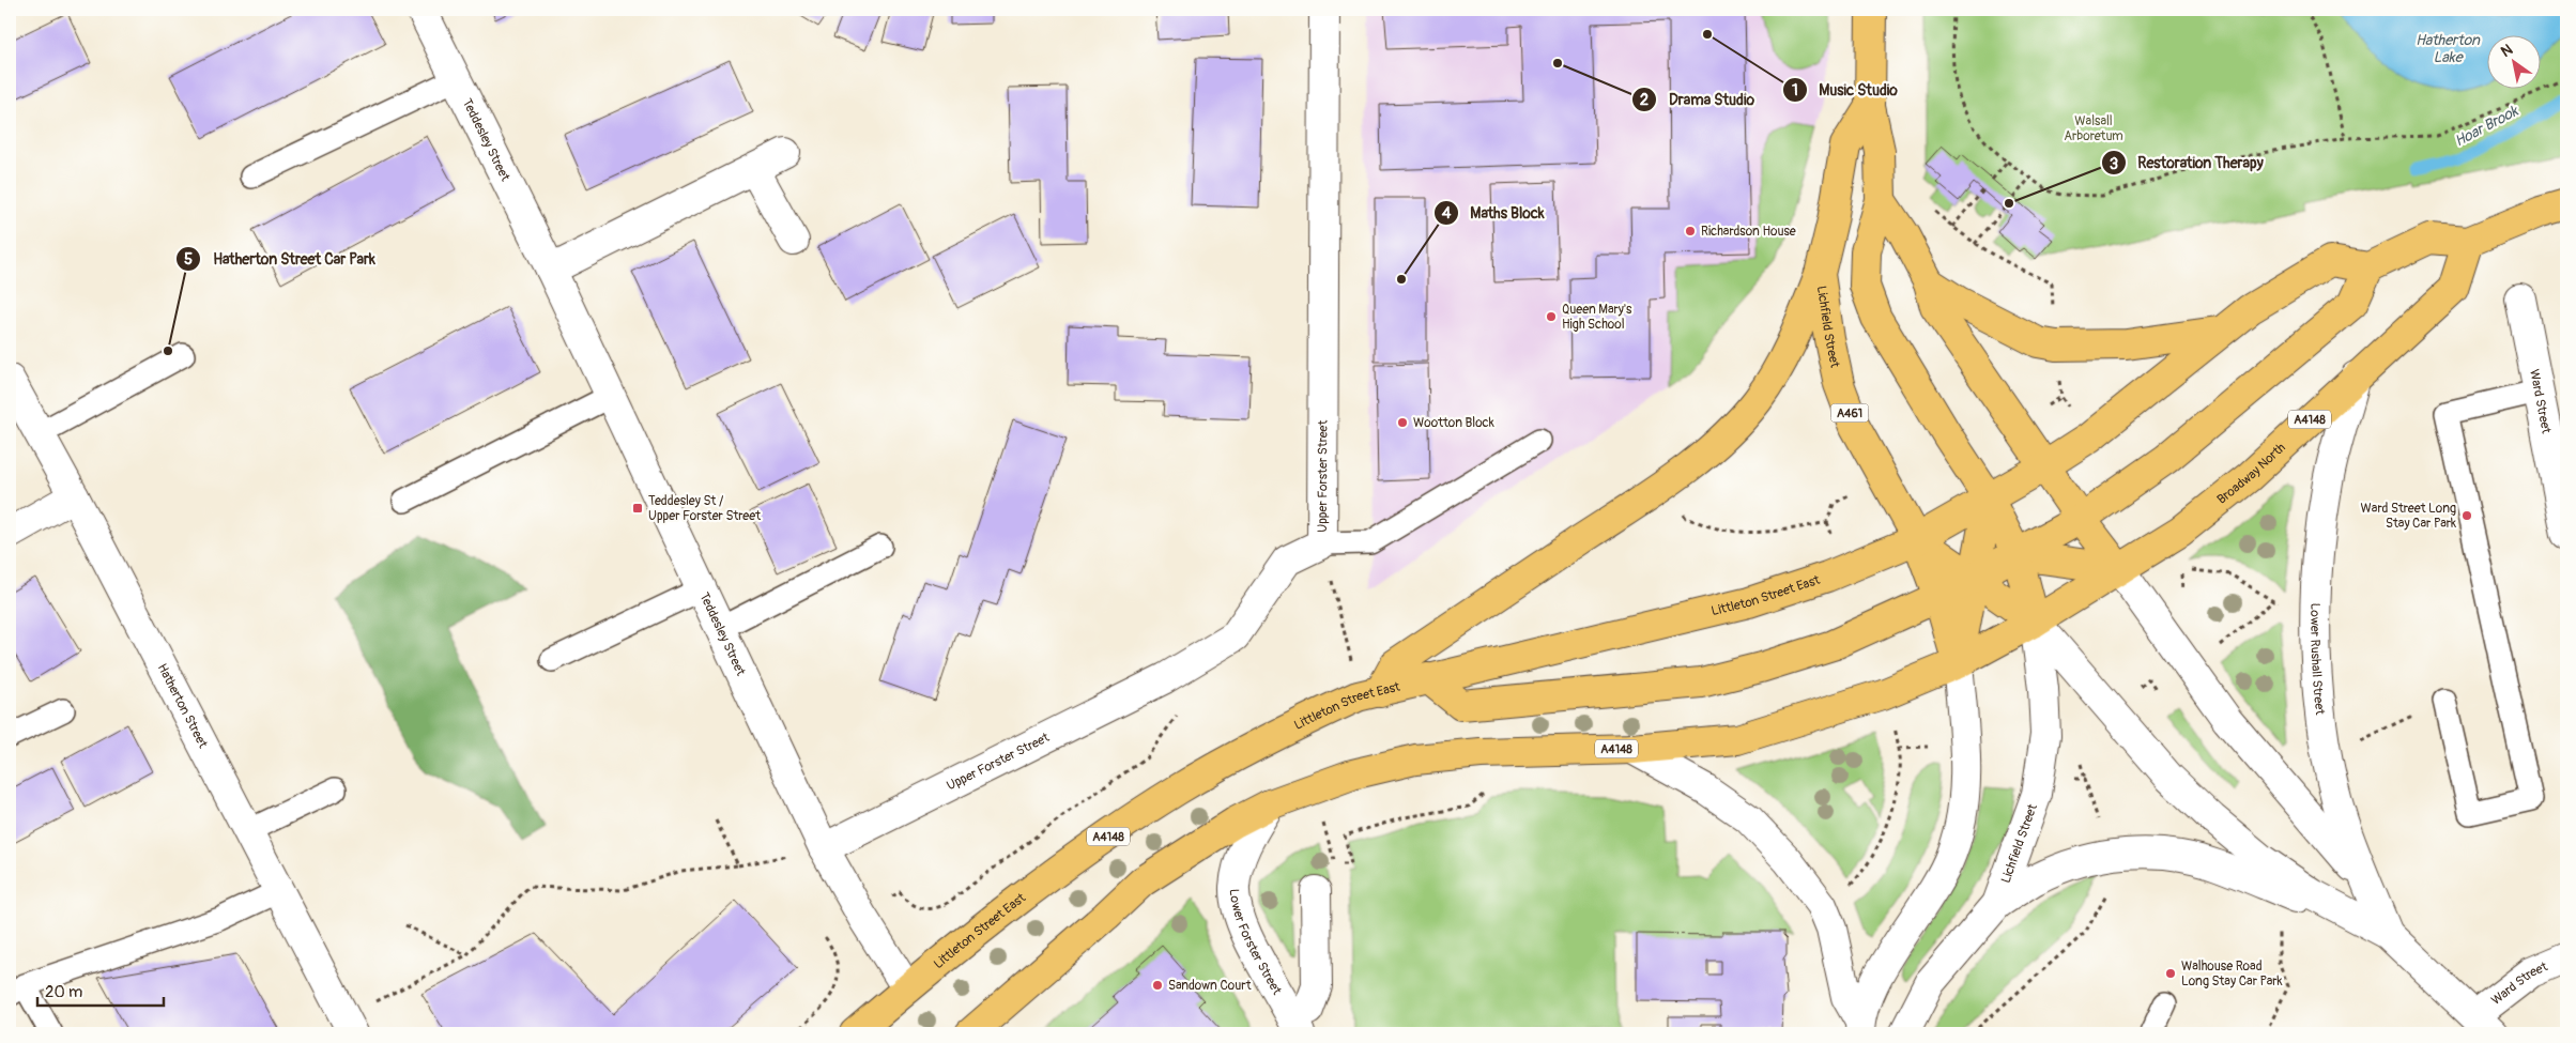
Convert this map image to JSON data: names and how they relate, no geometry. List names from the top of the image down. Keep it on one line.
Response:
{"streets":{"highway":["Lichfield Street","A461","A4148","Broadway North","Littleton Street East"],"street":["Teddesley Street","Ward Street","Upper Forster Street","Lower Rushall Street","Hatherton Street","Lower Forster Street"]},"crossings":[["Teddesley Street","Upper Forster Street"],["Teddesley Street","Littleton Street East"],["Lichfield Street","A4148"],["Lichfield Street","Littleton Street East"],["Lichfield Street","Lower Rushall Street"],["Ward Street","Lower Rushall Street"],["A4148","Broadway North"],["A4148","Littleton Street East"],["A4148","Lower Rushall Street"],["A4148","Lower Forster Street"],["Broadway North","Lower Rushall Street"]],"water":["Hatherton Lake","Hoar Brook"],"parks":["Walsall Arboretum"],"places":{"other":["Music Studio","Drama Studio","Restoration Therapy","Richardson House","Maths Block","Queen Mary's High School","Hatherton Street Car Park","Wootton Block","Ward Street Long Stay Car Park","Walhouse Road Long Stay Car Park","Sandown Court"],"transit":["Teddesley St / Upper Forster Street"]},"scale_bar":"20 m","north":"top left"}
